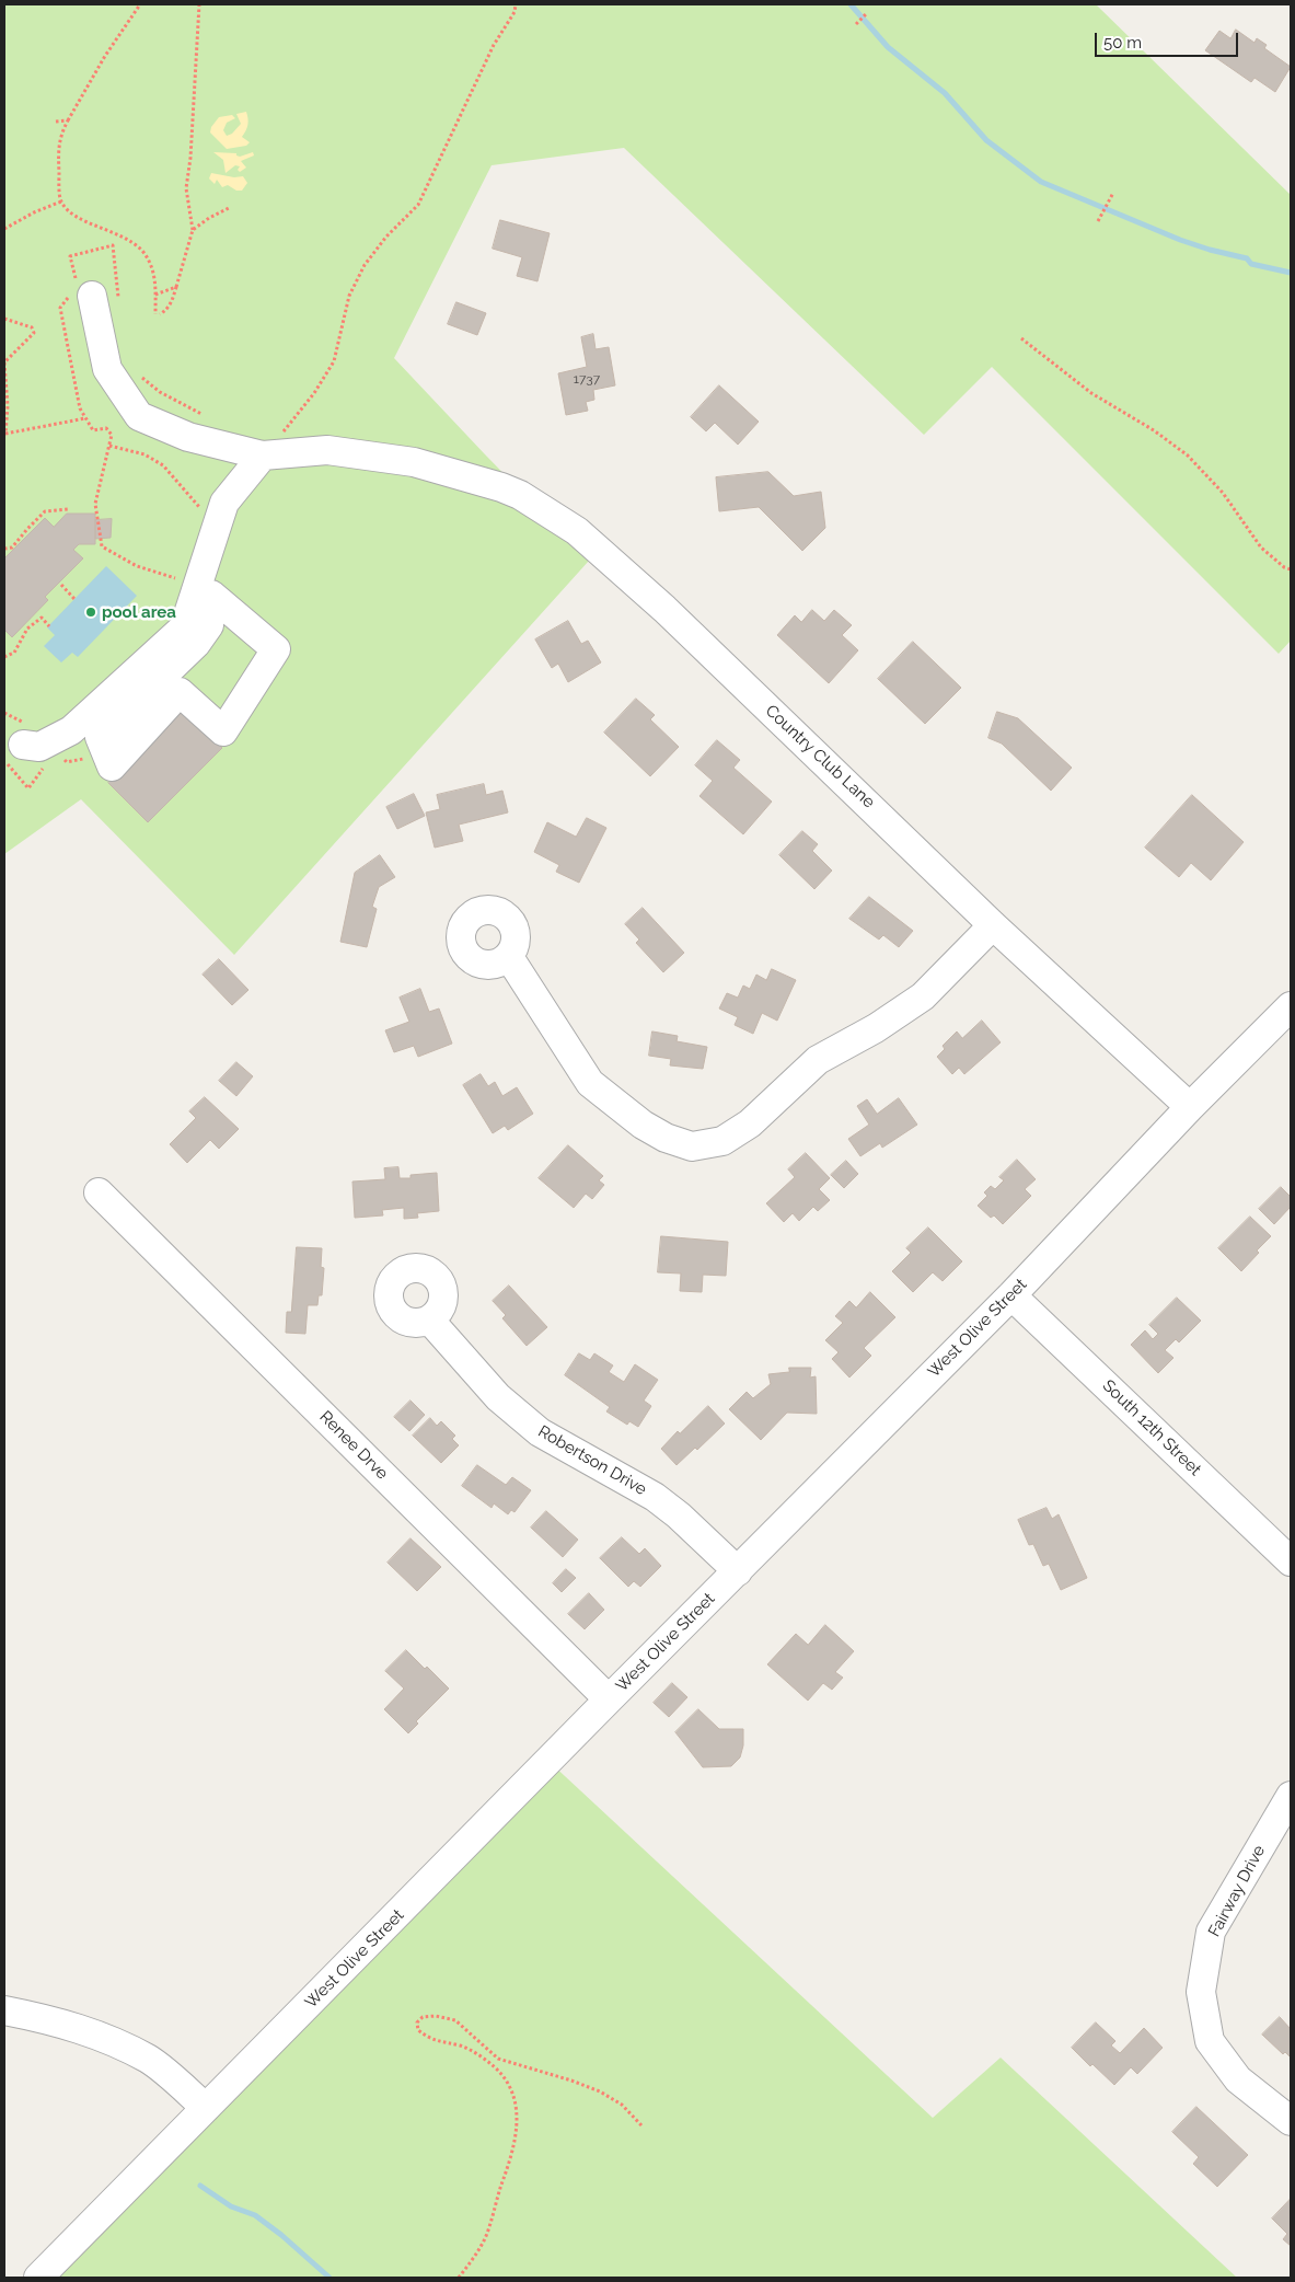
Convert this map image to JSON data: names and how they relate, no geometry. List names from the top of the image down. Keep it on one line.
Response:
{"streets":{"street":["Country Club Lane","West Olive Street","South 12th Street","Renee Drve","Robertson Drive","Fairway Drive"]},"crossings":[["Country Club Lane","West Olive Street"],["West Olive Street","South 12th Street"],["West Olive Street","Renee Drve"],["West Olive Street","Robertson Drive"]],"places":["pool area"],"house_numbers":["1737"],"scale_bar":"50 m"}
